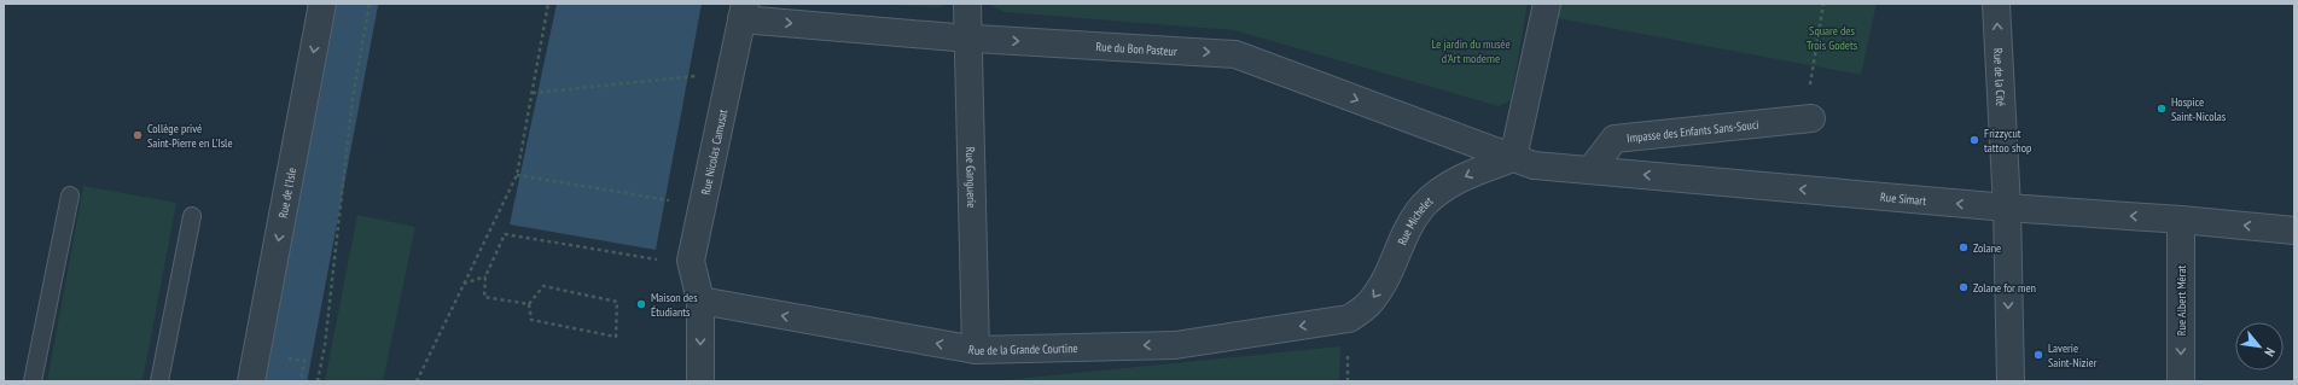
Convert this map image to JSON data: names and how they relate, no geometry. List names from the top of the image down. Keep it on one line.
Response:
{"streets":{"street":["Rue du Bon Pasteur","Rue de la Cité","Impasse des Enfants Sans-Souci","Rue Nicolas Camusat","Rue Ganguerie","Rue de l'Isle","Rue Simart","Rue Michelet","Rue Albert Mérat","Rue de la Grande Courtine"]},"crossings":[["Rue du Bon Pasteur","Rue Nicolas Camusat"],["Rue du Bon Pasteur","Rue Ganguerie"],["Rue du Bon Pasteur","Rue Simart"],["Rue du Bon Pasteur","Rue Michelet"],["Rue de la Cité","Rue Simart"],["Impasse des Enfants Sans-Souci","Rue Simart"],["Rue Nicolas Camusat","Rue de la Grande Courtine"],["Rue Ganguerie","Rue de la Grande Courtine"],["Rue Simart","Rue Michelet"],["Rue Simart","Rue Albert Mérat"],["Rue Michelet","Rue de la Grande Courtine"]],"one_way":["Rue du Bon Pasteur","Rue de l'Isle","Rue Simart","Rue Michelet","Rue Albert Mérat","Rue de la Grande Courtine"],"parks":["Square des Trois Godets","Le jardin du musée d'Art moderne"],"places":["Hospice Saint-Nicolas","Collège privé Saint-Pierre en L'Isle","Frizzycut tattoo shop","Zolane","Zolane for men","Maison des Étudiants","Laverie Saint-Nizier"],"north":"bottom right"}
